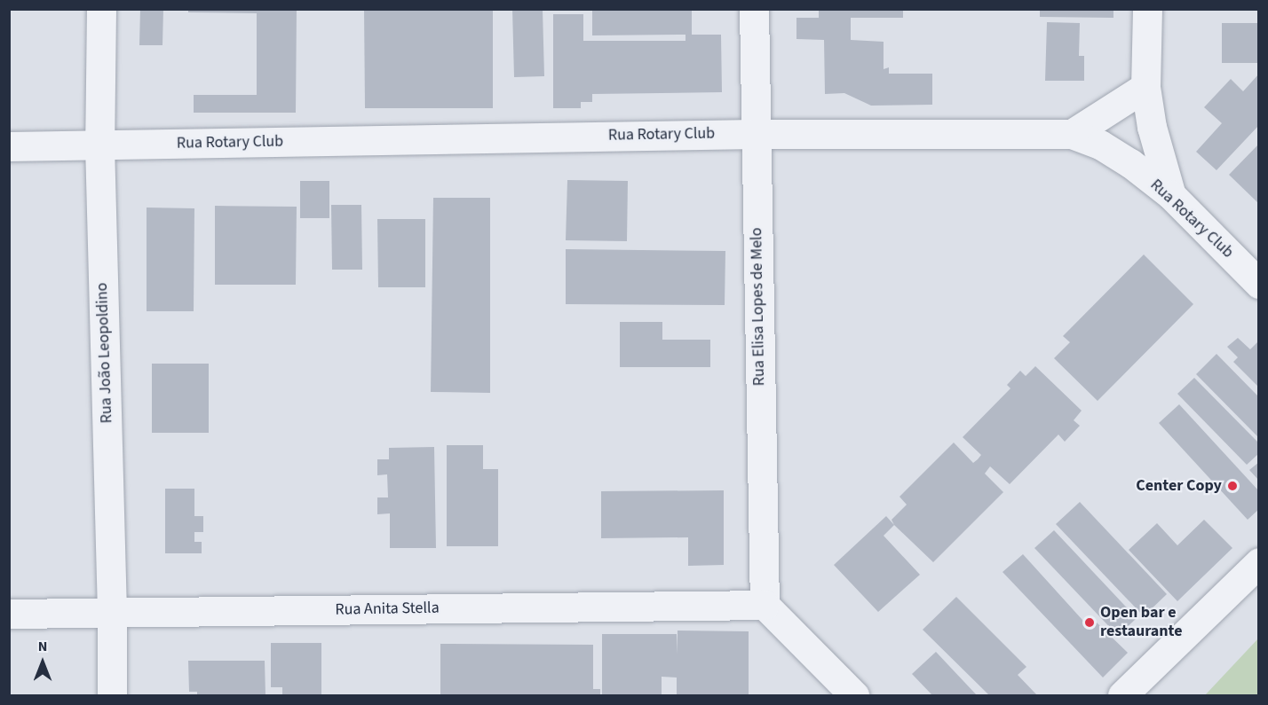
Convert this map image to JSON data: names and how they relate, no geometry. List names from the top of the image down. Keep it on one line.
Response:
{"streets":{"street":["Rua Rotary Club","Rua Elisa Lopes de Melo","Rua João Leopoldino","Rua Anita Stella"]},"crossings":[["Rua Rotary Club","Rua Elisa Lopes de Melo"],["Rua Rotary Club","Rua João Leopoldino"],["Rua Elisa Lopes de Melo","Rua Anita Stella"],["Rua João Leopoldino","Rua Anita Stella"]],"places":["Center Copy","Open bar e restaurante"],"north":"top"}
